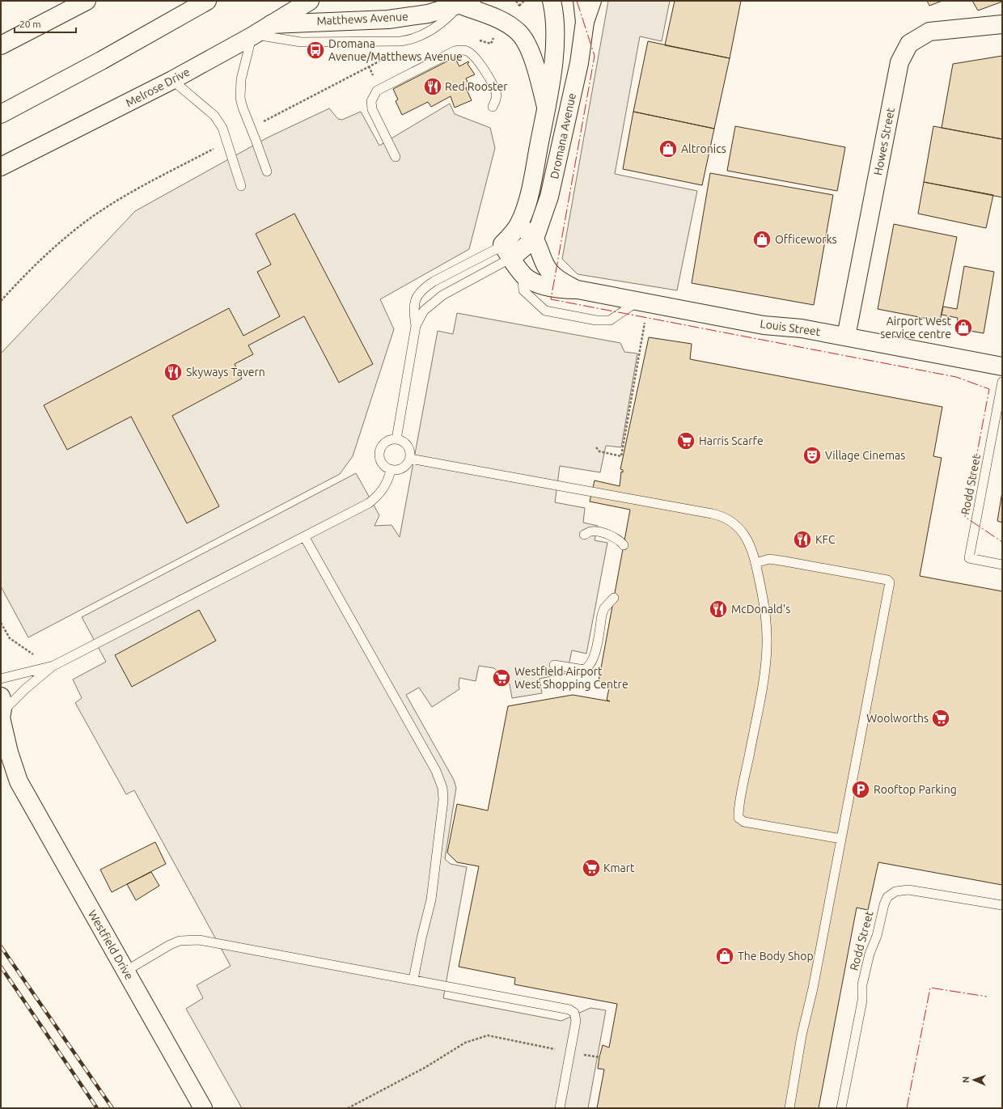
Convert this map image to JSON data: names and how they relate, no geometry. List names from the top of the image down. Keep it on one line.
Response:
{"streets":{"street":["Matthews Avenue","Melrose Drive","Dromana Avenue","Howes Street","Louis Street","Westfield Drive"],"lane":["Rodd Street"]},"crossings":[["Matthews Avenue","Melrose Drive"],["Dromana Avenue","Louis Street"],["Howes Street","Louis Street"]],"places":{"bus stop":["Dromana Avenue/Matthews Avenue"],"restaurant":["Red Rooster","Skyways Tavern","KFC","McDonald's"],"shop":["Altronics","Officeworks","Airport West service centre","The Body Shop"],"supermarket":["Harris Scarfe","Westfield Airport West Shopping Centre","Woolworths","Kmart"],"theatre":["Village Cinemas"],"parking":["Rooftop Parking"]},"scale_bar":"20 m","north":"left"}
